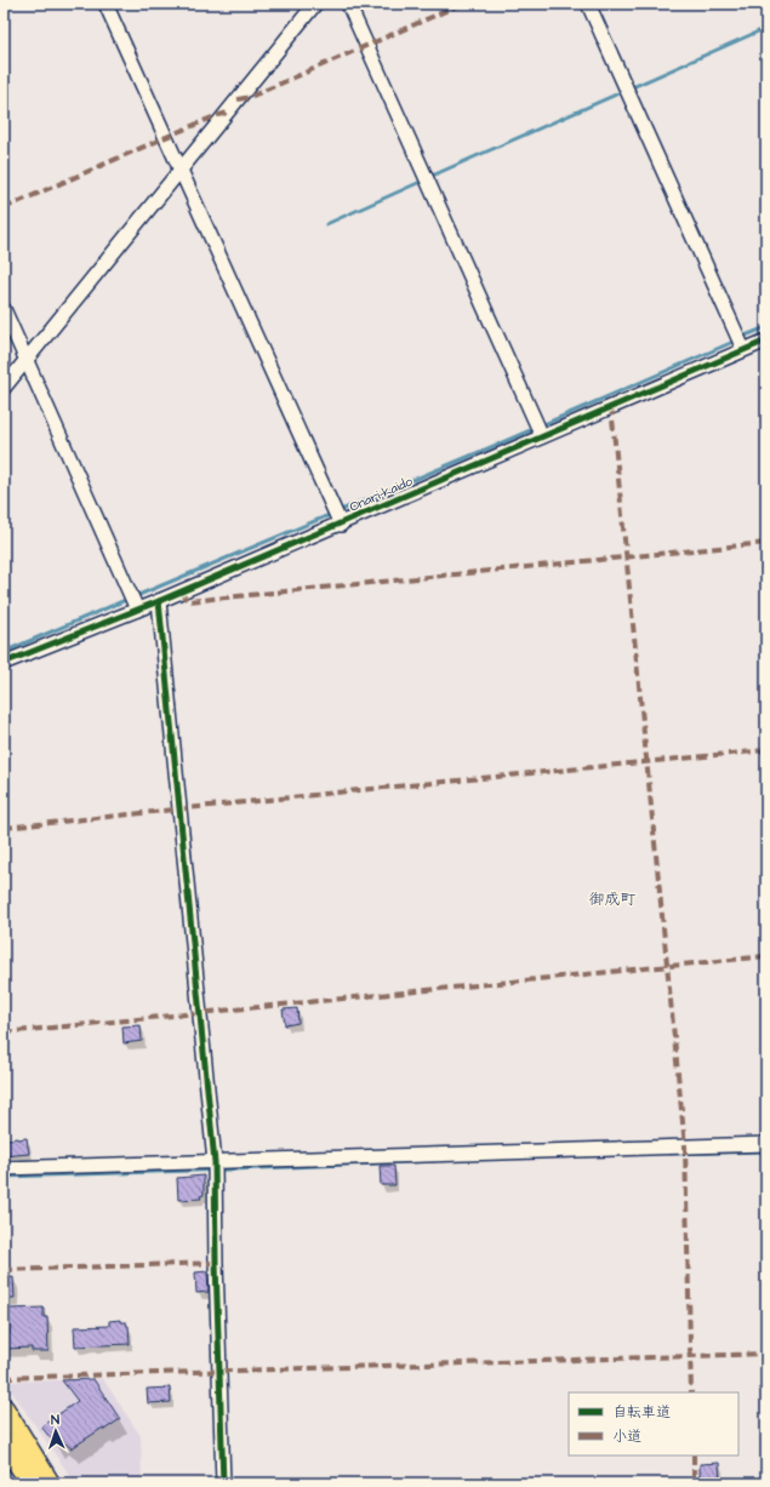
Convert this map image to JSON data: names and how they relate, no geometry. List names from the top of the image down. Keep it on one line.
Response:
{"streets":{"street":["Onari-kaido"]},"districts":["御成町"],"legend":["自転車道","小道"],"north":"top"}
